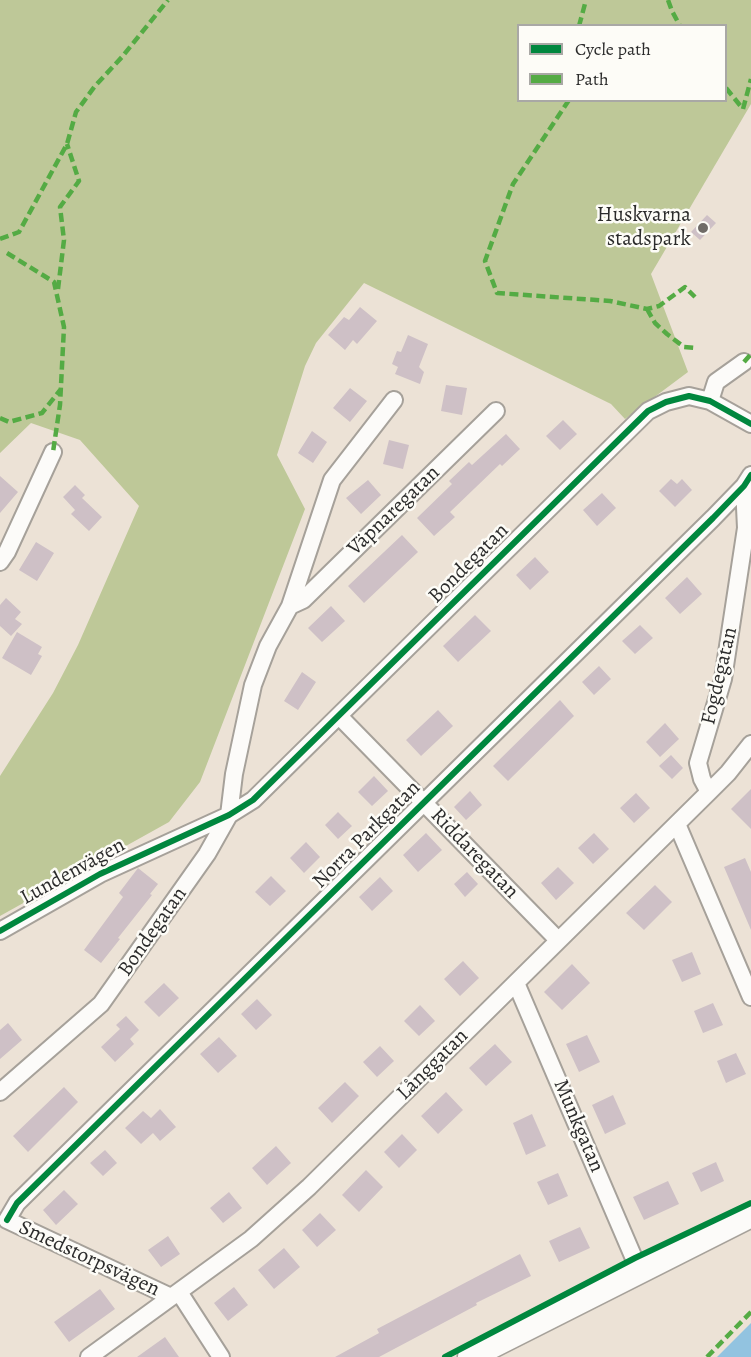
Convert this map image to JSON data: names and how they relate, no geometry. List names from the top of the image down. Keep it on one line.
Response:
{"streets":{"street":["Väpnaregatan","Bondegatan","Fogdegatan","Norra Parkgatan","Riddaregatan","Lundenvägen","Långgatan","Munkgatan","Smedstorpsvägen"]},"crossings":[["Väpnaregatan","Bondegatan"],["Väpnaregatan","Lundenvägen"],["Bondegatan","Riddaregatan"],["Bondegatan","Lundenvägen"],["Fogdegatan","Norra Parkgatan"],["Fogdegatan","Långgatan"],["Norra Parkgatan","Riddaregatan"],["Norra Parkgatan","Smedstorpsvägen"],["Riddaregatan","Långgatan"],["Långgatan","Munkgatan"],["Långgatan","Smedstorpsvägen"]],"places":["Huskvarna stadspark"],"legend":["Cycle path","Path"]}
